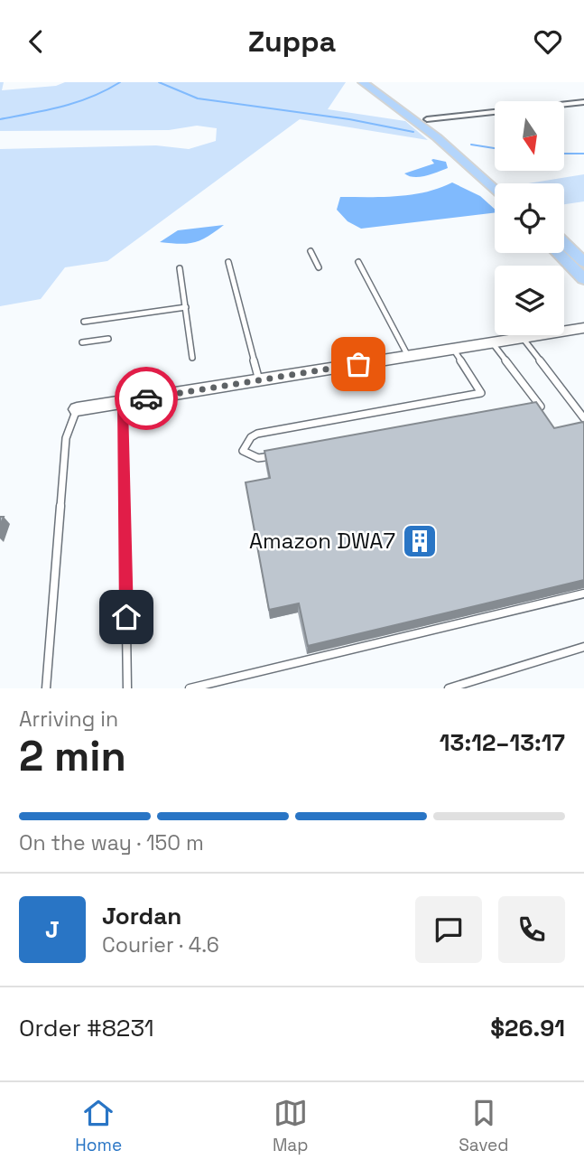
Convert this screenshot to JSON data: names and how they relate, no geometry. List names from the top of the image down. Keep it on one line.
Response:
{"places":{"building":["Amazon DWA7"]},"north":"bottom","page":{"header":"Zuppa","heading":["2 min","Arriving in","13:12–13:17"],"panel":["Jordan","Courier · 4.6","Order #8231","$26.91"],"bar":"On the way · 150 m","round":"J","tabs":["Home","Map","Saved"]}}
